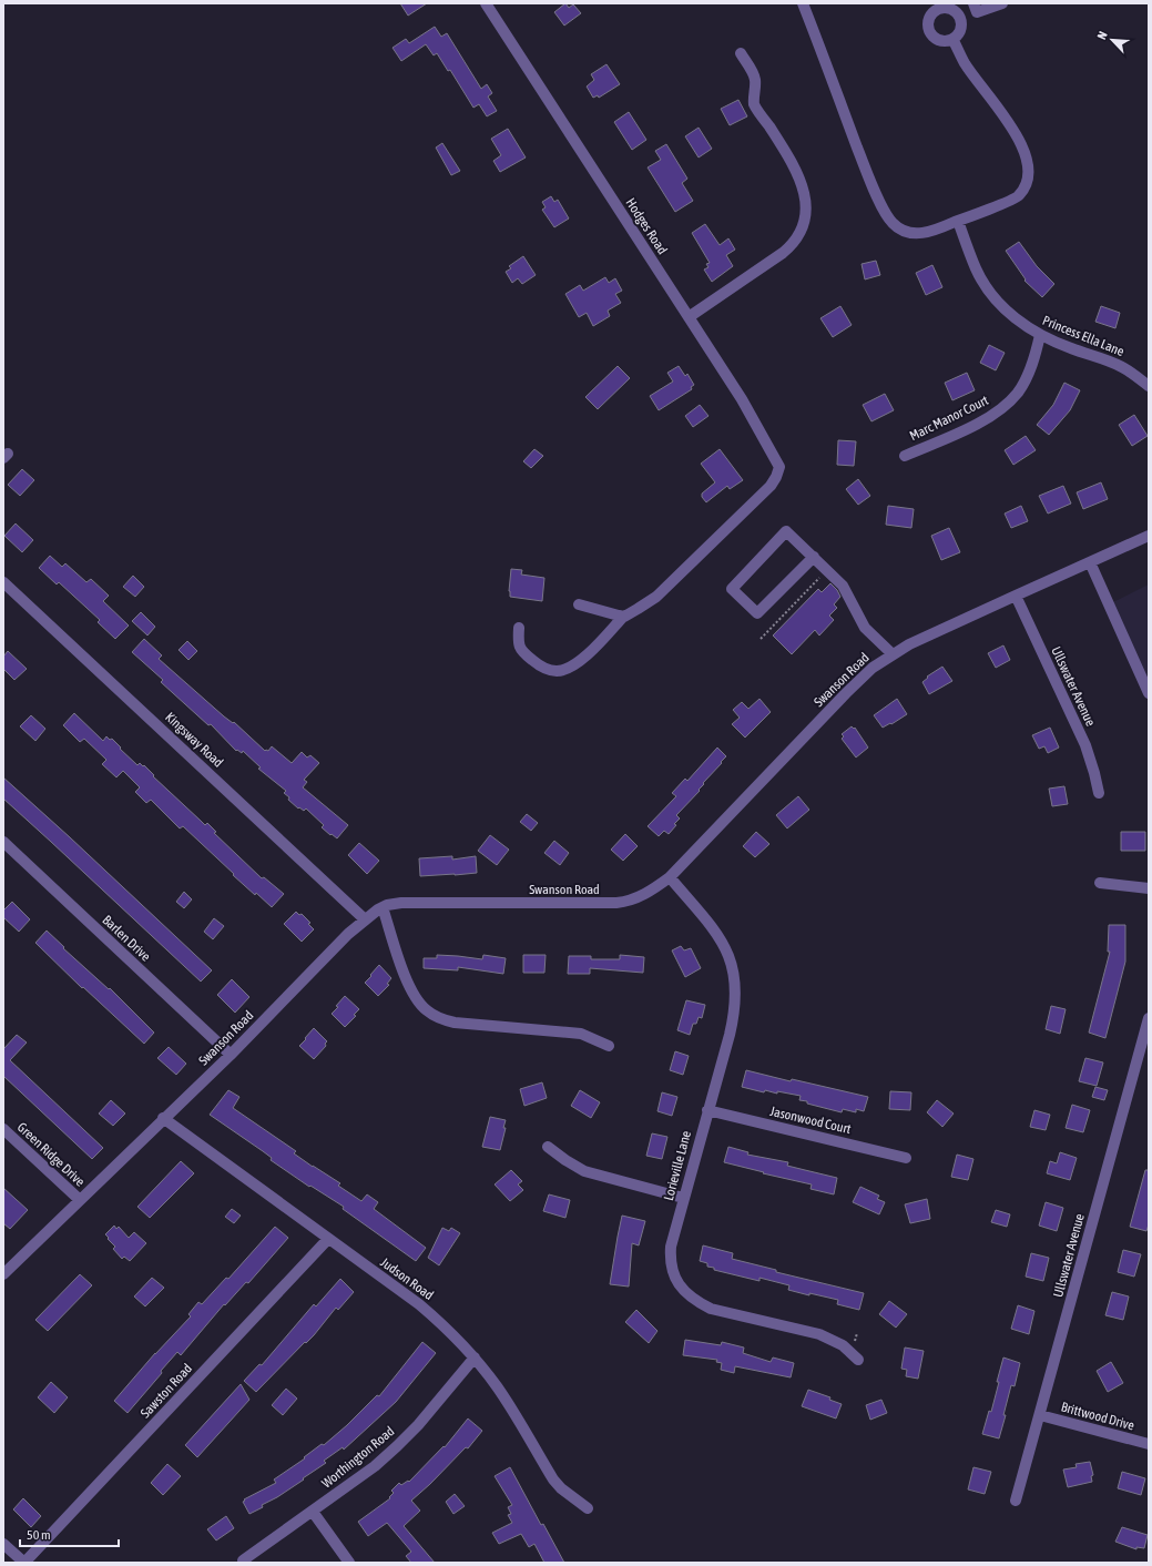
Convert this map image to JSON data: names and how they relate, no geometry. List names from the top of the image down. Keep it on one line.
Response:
{"streets":{"street":["Hodges Road","Princess Ella Lane","Marc Manor Court","Swanson Road","Ullswater Avenue","Kingsway Road","Barlen Drive","Jasonwood Court","Green Ridge Drive","Lorieville Lane","Judson Road","Sawston Road","Brittwood Drive","Worthington Road"]},"crossings":[["Princess Ella Lane","Marc Manor Court"],["Swanson Road","Ullswater Avenue"],["Swanson Road","Kingsway Road"],["Swanson Road","Barlen Drive"],["Swanson Road","Green Ridge Drive"],["Swanson Road","Lorieville Lane"],["Swanson Road","Judson Road"],["Ullswater Avenue","Brittwood Drive"],["Jasonwood Court","Lorieville Lane"],["Judson Road","Sawston Road"],["Judson Road","Worthington Road"]],"scale_bar":"50 m","north":"top left"}
